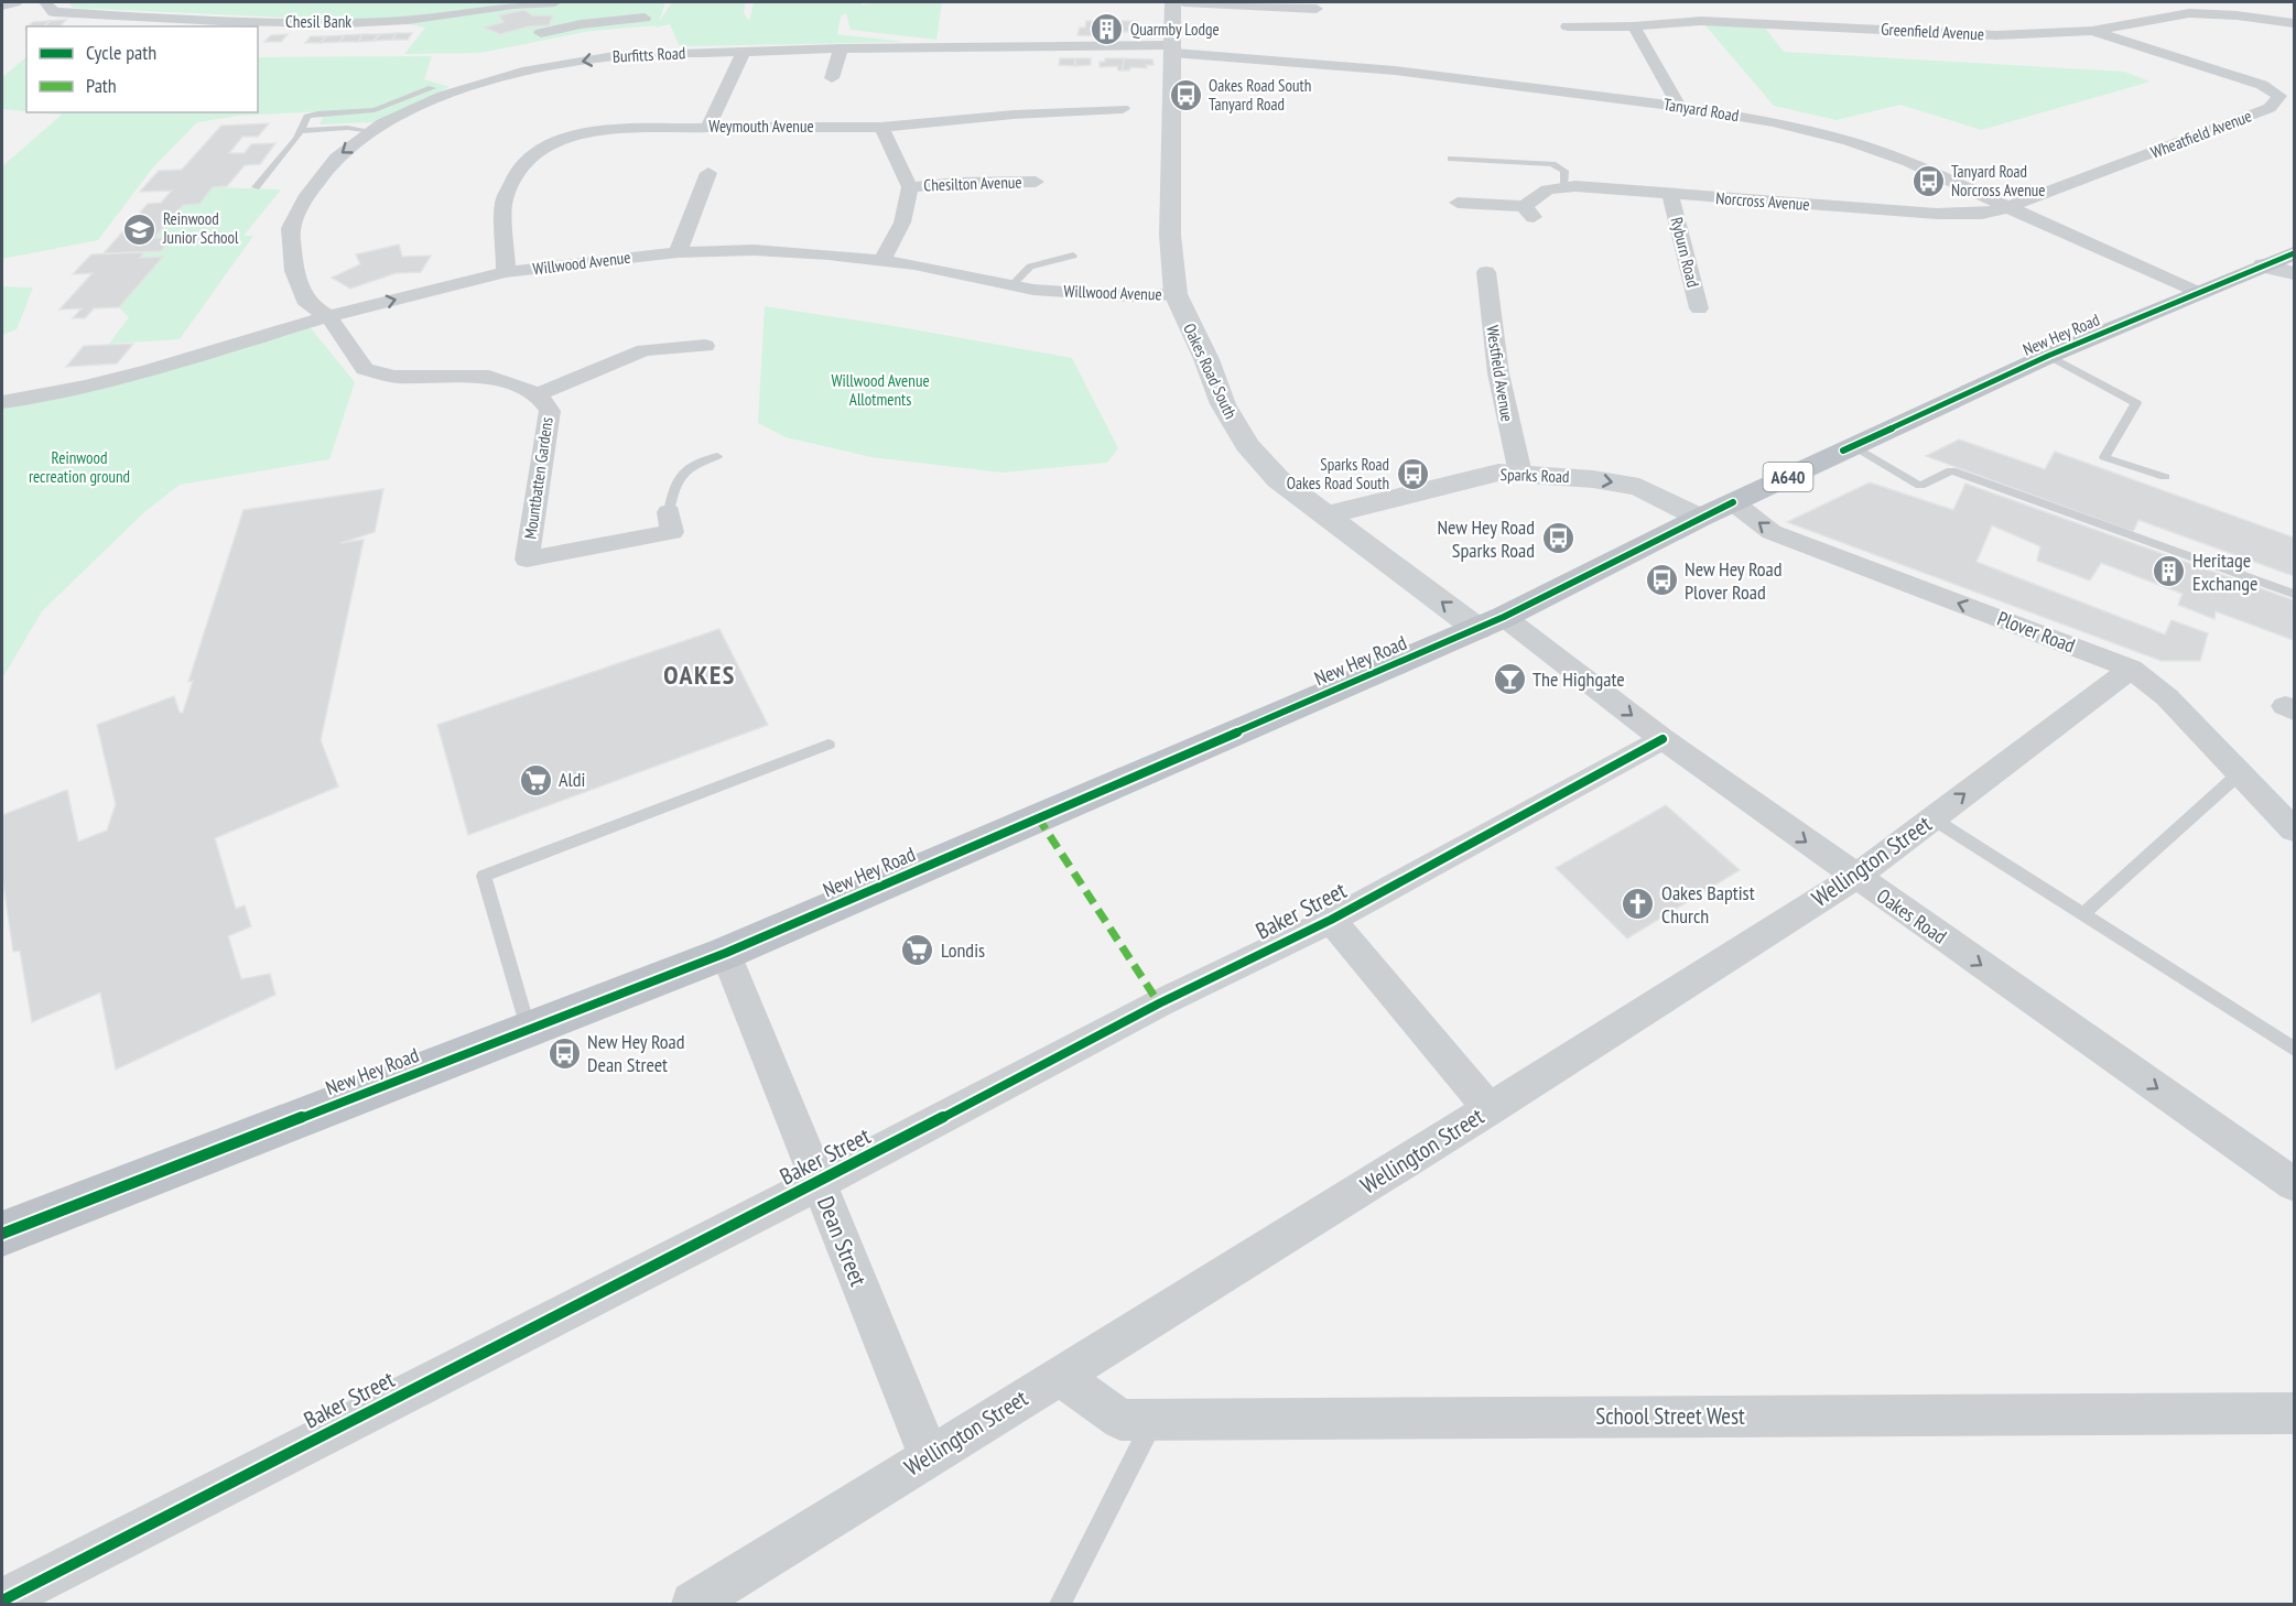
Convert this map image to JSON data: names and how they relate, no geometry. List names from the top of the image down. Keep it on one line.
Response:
{"streets":{"highway":["New Hey Road","A640"],"street":["Chesil Bank","Greenfield Avenue","Burfitts Road","Tanyard Road","Weymouth Avenue","Wheatfield Avenue","Chesilton Avenue","Norcross Avenue","Ryburn Road","Willwood Avenue","Oakes Road South","Westfield Avenue","Sparks Road","Mountbatten Gardens","Plover Road","Wellington Street","Baker Street","Oakes Road","Dean Street","School Street West"]},"crossings":[["Greenfield Avenue","Wheatfield Avenue"],["Burfitts Road","Tanyard Road"],["Burfitts Road","Willwood Avenue"],["Burfitts Road","Oakes Road South"],["Burfitts Road","Mountbatten Gardens"],["Tanyard Road","Wheatfield Avenue"],["Tanyard Road","Norcross Avenue"],["Tanyard Road","New Hey Road"],["Tanyard Road","Oakes Road South"],["Weymouth Avenue","Chesilton Avenue"],["Weymouth Avenue","Willwood Avenue"],["Wheatfield Avenue","Norcross Avenue"],["Chesilton Avenue","Willwood Avenue"],["Norcross Avenue","Ryburn Road"],["Willwood Avenue","Oakes Road South"],["Willwood Avenue","Mountbatten Gardens"],["New Hey Road","Oakes Road South"],["New Hey Road","Sparks Road"],["New Hey Road","Plover Road"],["New Hey Road","Oakes Road"],["New Hey Road","Dean Street"],["Oakes Road South","Sparks Road"],["Oakes Road South","Oakes Road"],["Westfield Avenue","Sparks Road"],["Plover Road","Wellington Street"],["Wellington Street","Oakes Road"],["Wellington Street","Dean Street"],["Wellington Street","School Street West"],["Baker Street","Oakes Road"],["Baker Street","Dean Street"]],"one_way":["Sparks Road","Plover Road","Oakes Road"],"districts":["OAKES"],"parks":["Willwood Avenue Allotments","Reinwood recreation ground"],"places":{"building":["Quarmby Lodge","Heritage Exchange"],"bus stop":["Oakes Road South Tanyard Road","Tanyard Road Norcross Avenue","Sparks Road Oakes Road South","New Hey Road Sparks Road","New Hey Road Plover Road","New Hey Road Dean Street"],"school or university":["Reinwood Junior School"],"bar":["The Highgate"],"supermarket":["Aldi","Londis"],"church":["Oakes Baptist Church"]},"legend":["Cycle path","Path"]}
